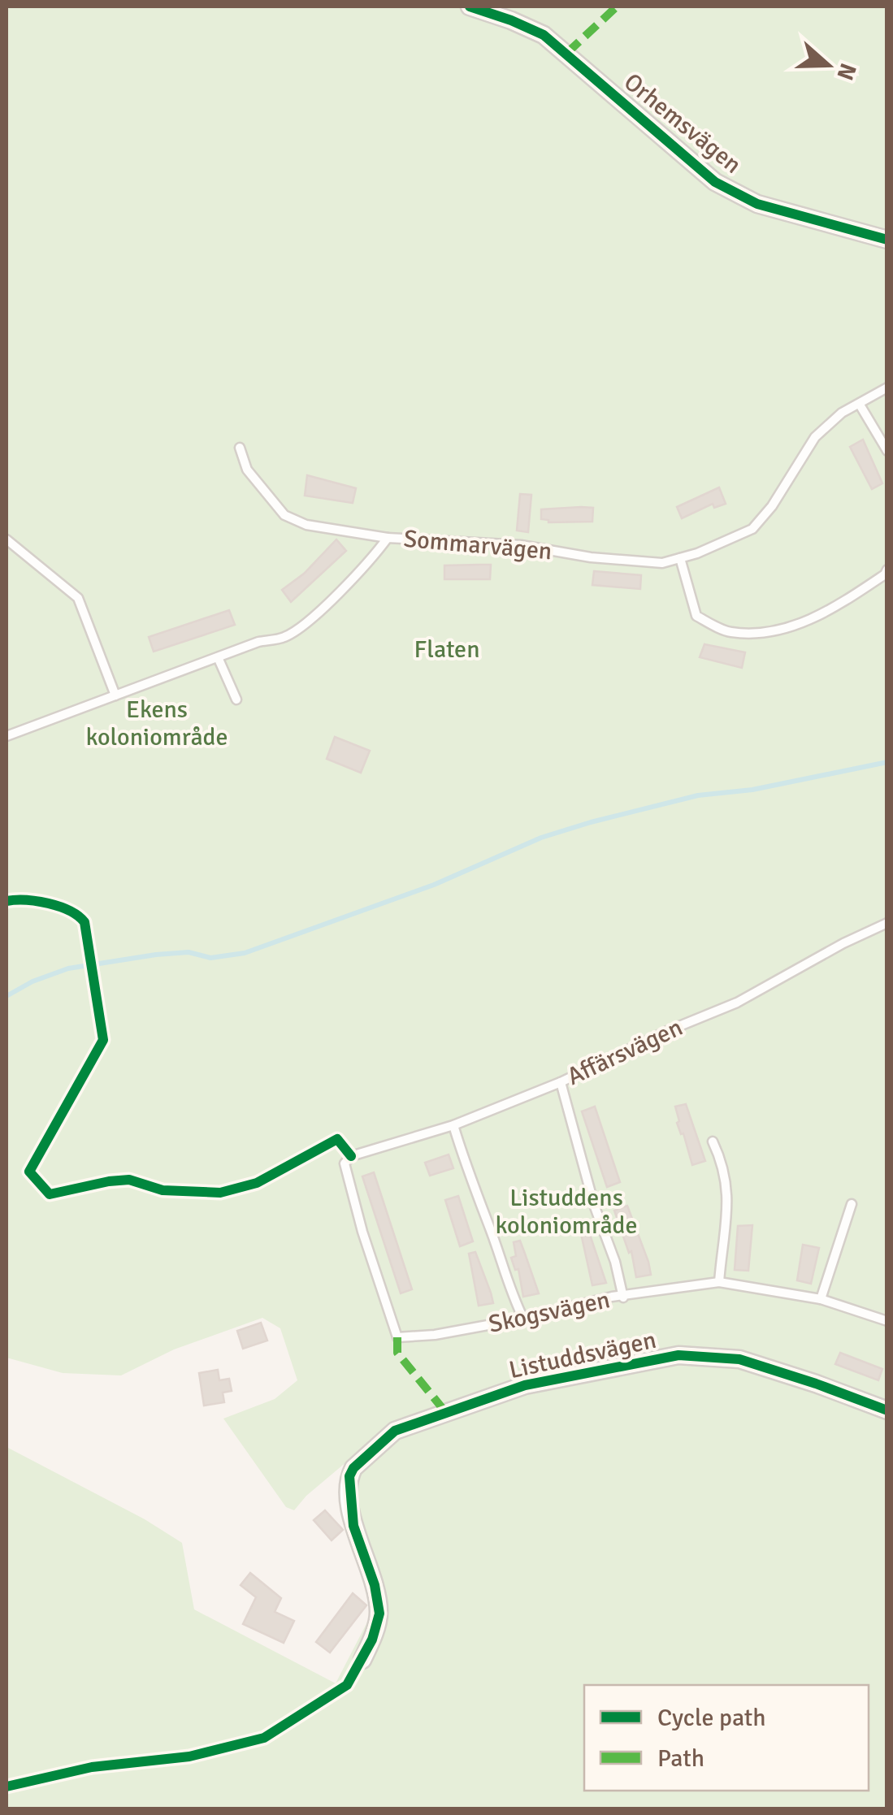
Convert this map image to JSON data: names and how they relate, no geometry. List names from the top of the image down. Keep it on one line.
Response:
{"streets":{"street":["Orhemsvägen","Listuddsvägen"],"lane":["Sommarvägen","Affärsvägen","Skogsvägen"]},"crossings":[["Affärsvägen","Skogsvägen"]],"parks":["Flaten","Ekens koloniområde","Listuddens koloniområde"],"legend":["Cycle path","Path"],"north":"right"}
